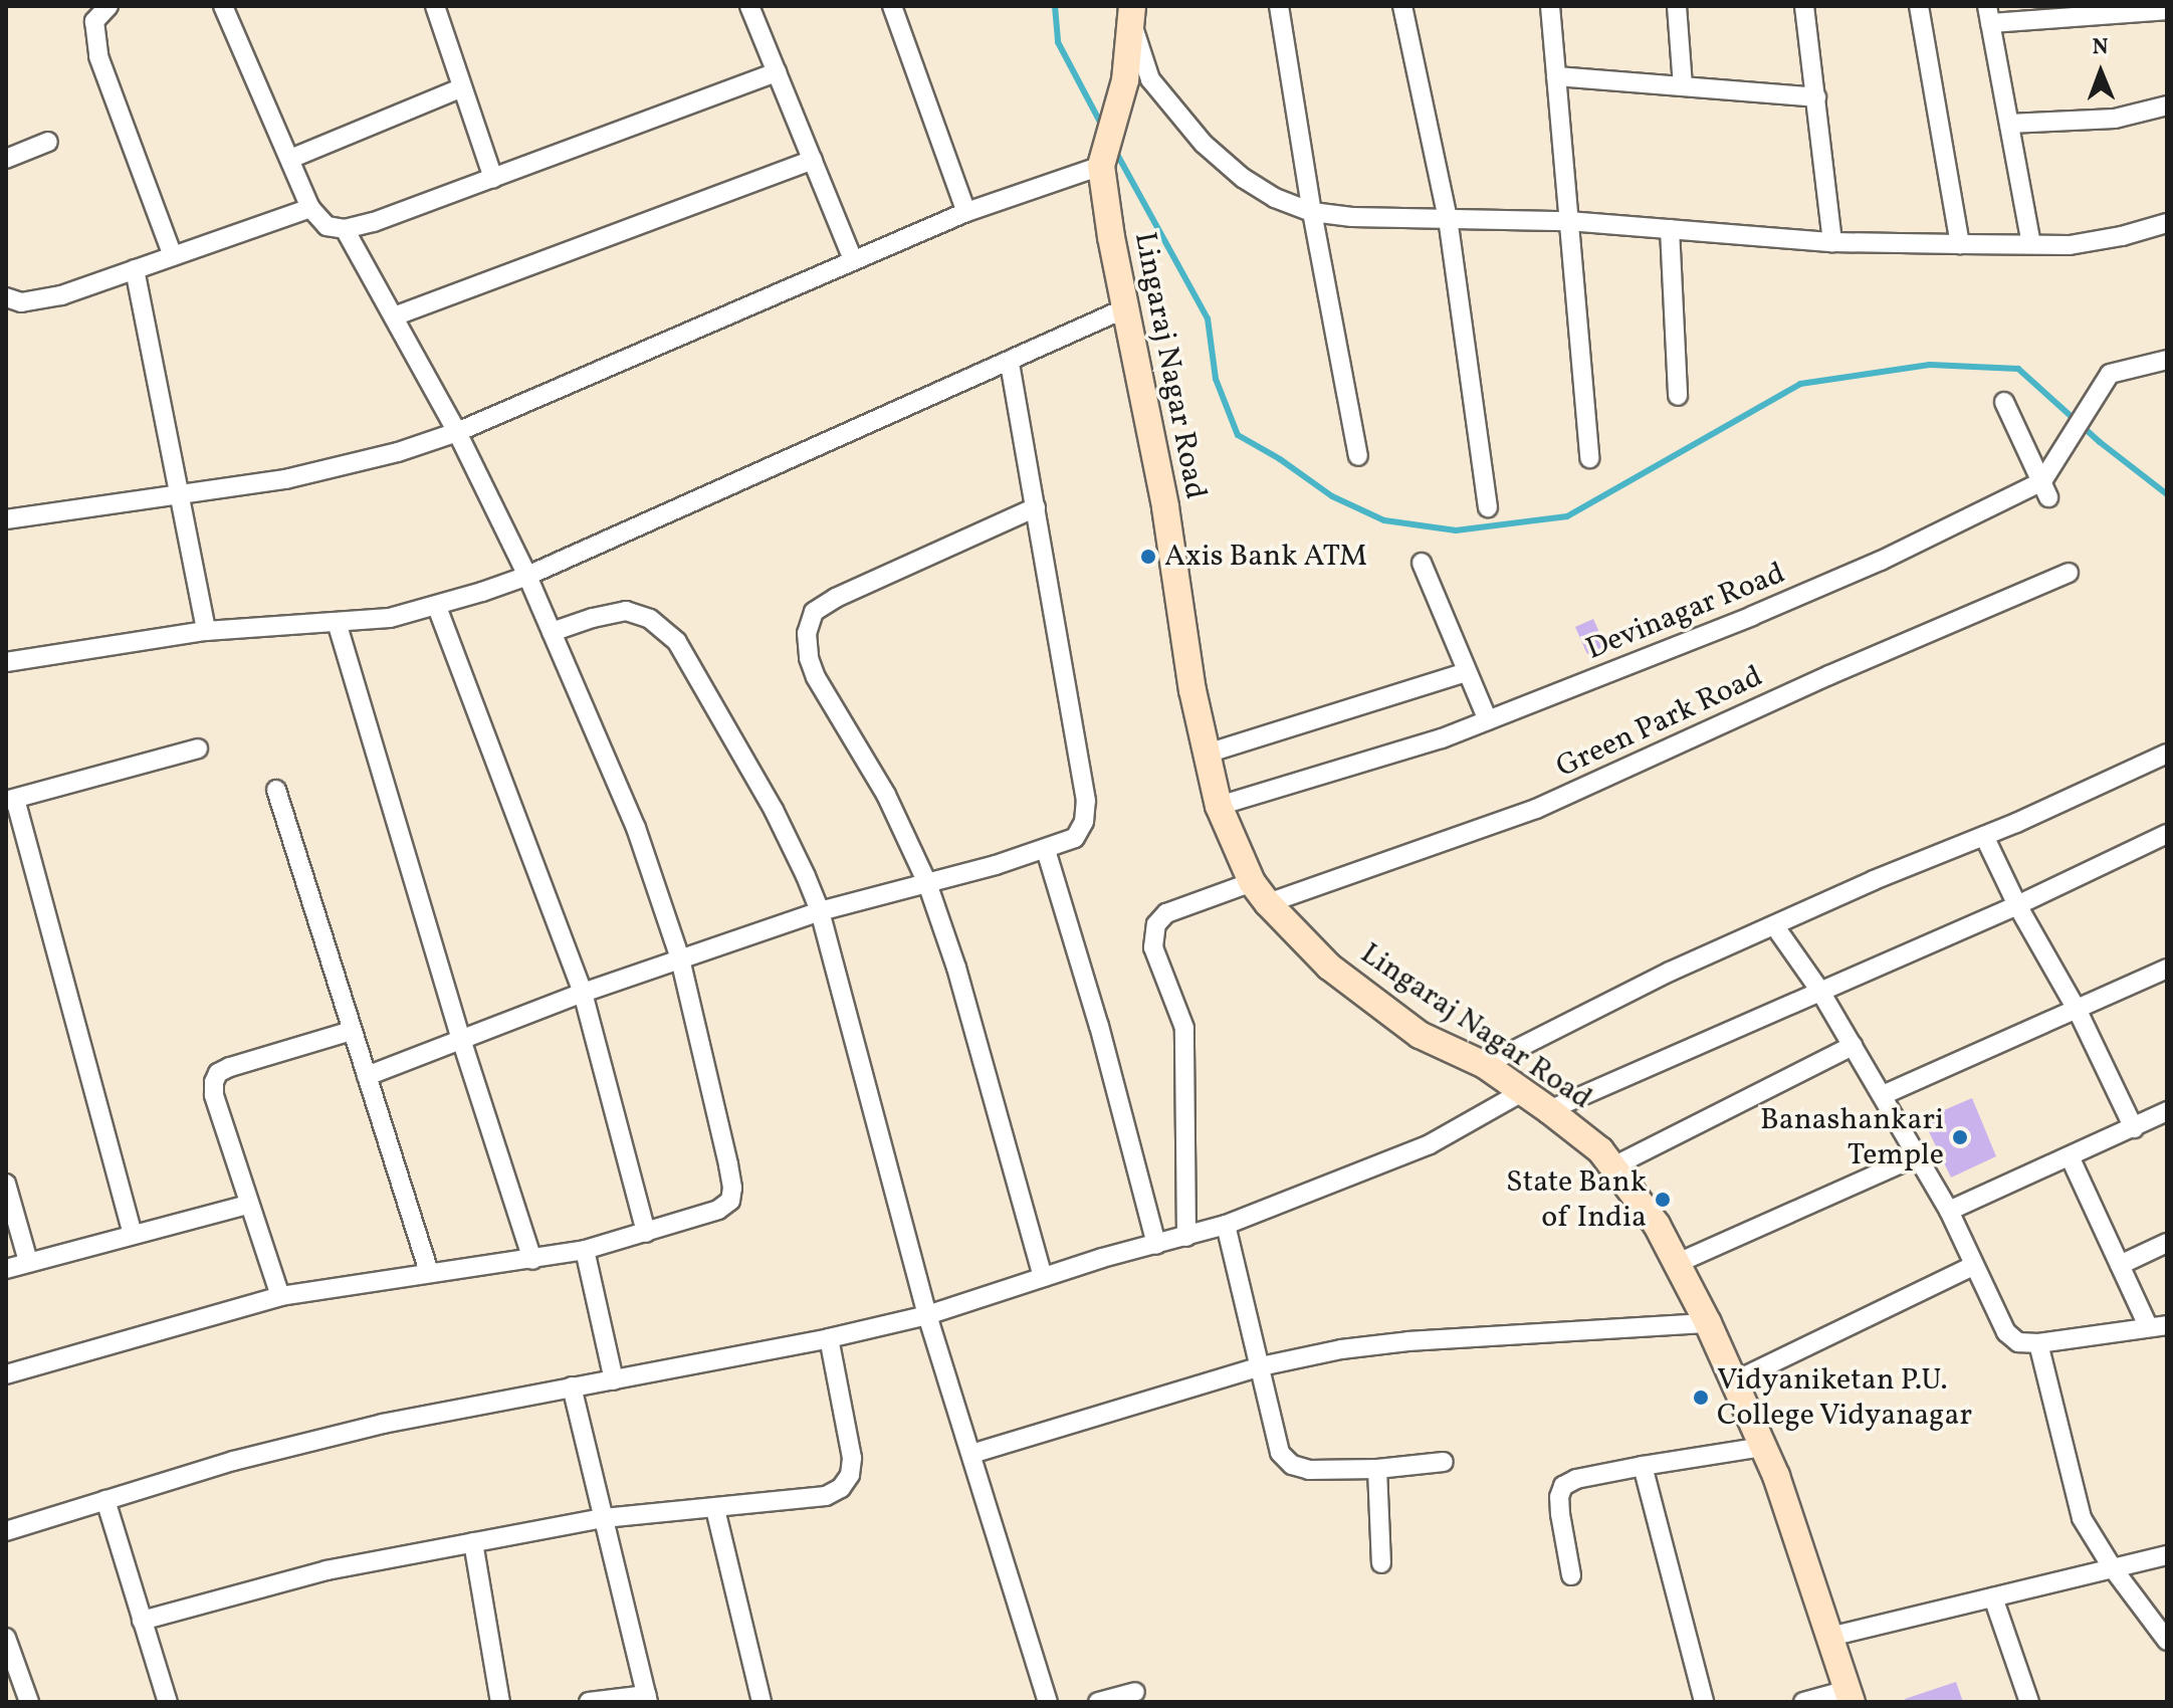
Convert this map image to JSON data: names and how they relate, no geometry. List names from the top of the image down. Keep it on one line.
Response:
{"streets":{"street":["Lingaraj Nagar Road","Devinagar Road","Green Park Road"]},"crossings":[["Lingaraj Nagar Road","Devinagar Road"],["Lingaraj Nagar Road","Green Park Road"]],"places":["Axis Bank ATM","Banashankari Temple","State Bank of India","Vidyaniketan P.U. College Vidyanagar"],"north":"top"}
